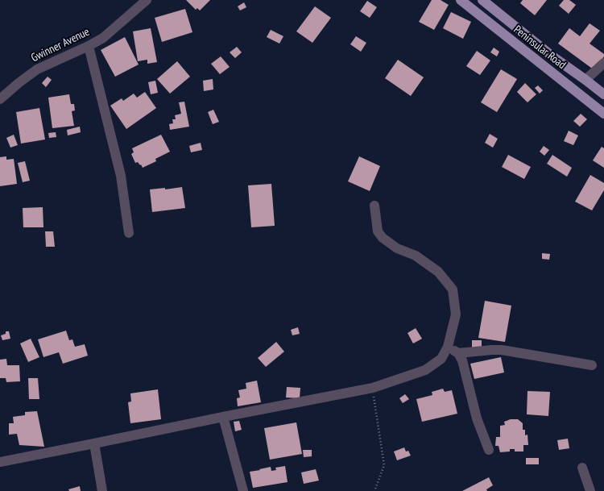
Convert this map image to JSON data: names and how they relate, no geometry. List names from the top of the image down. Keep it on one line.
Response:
{"streets":{"main road":["Peninsular Road"],"street":["Gwinner Avenue"]}}
